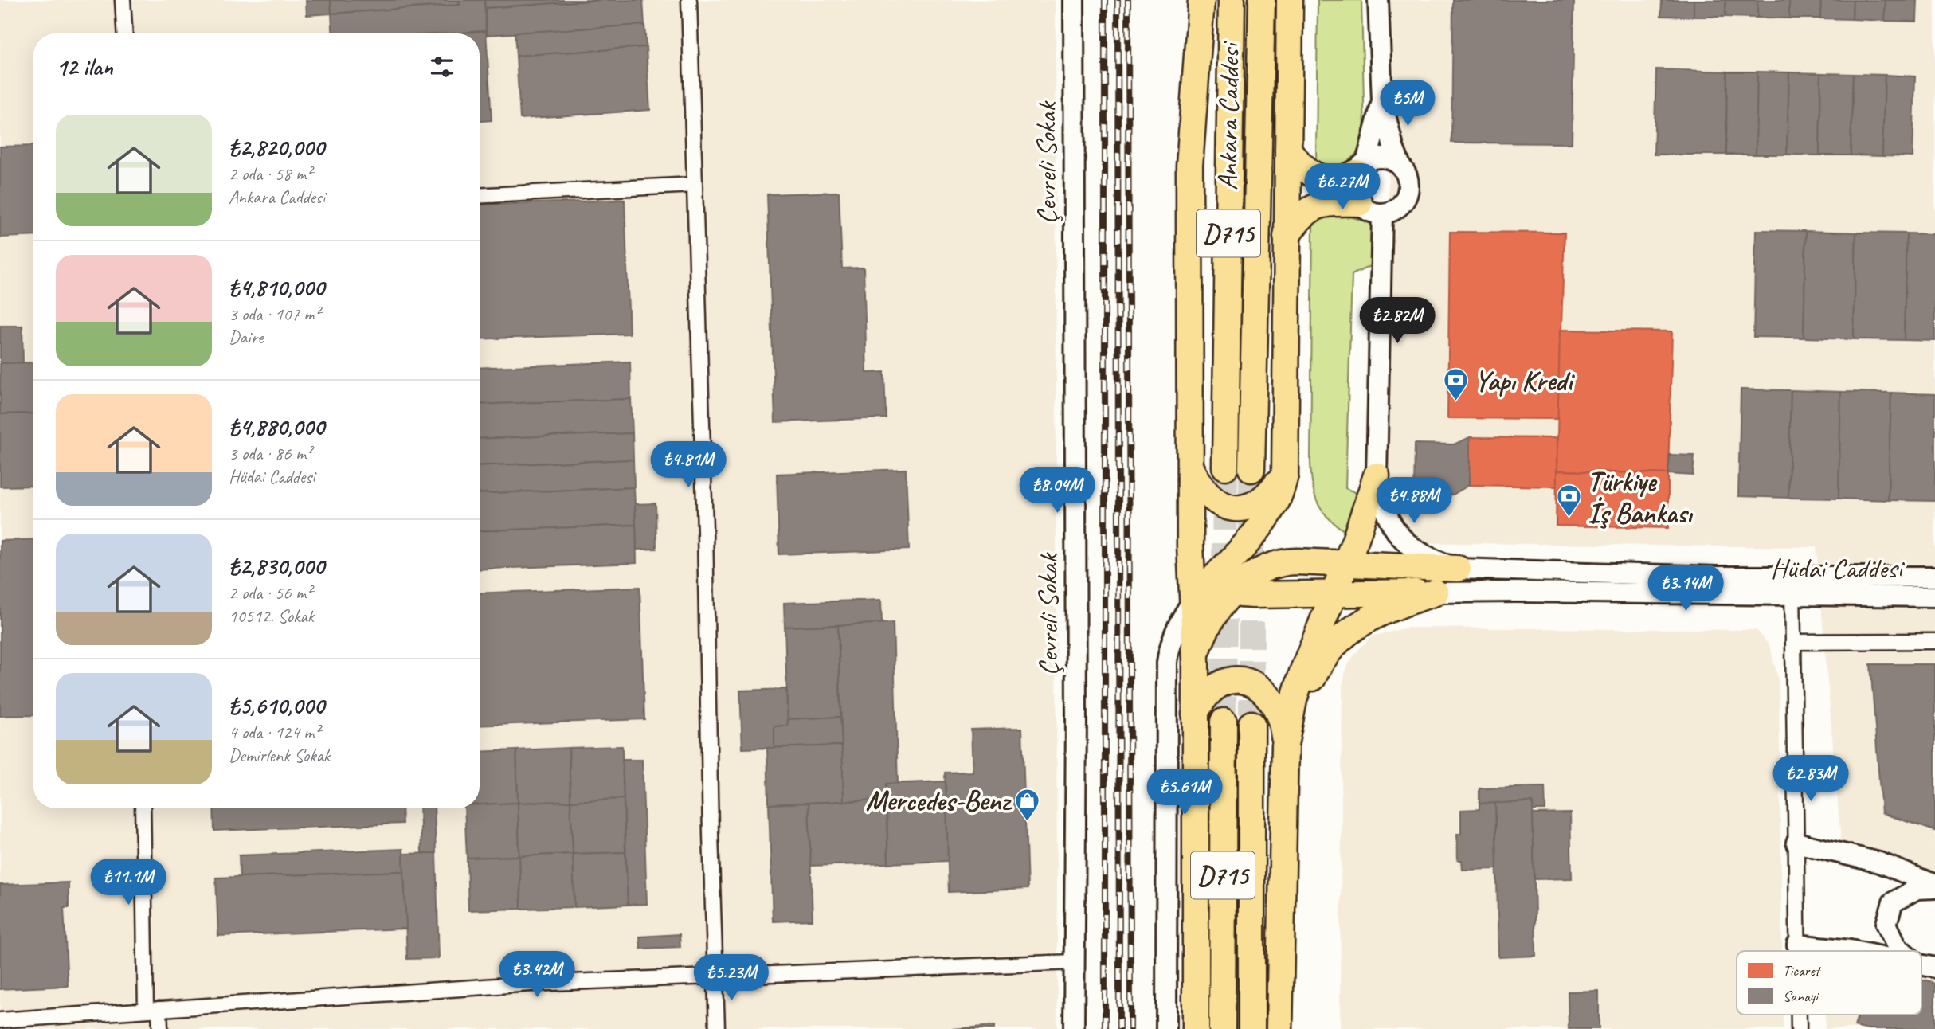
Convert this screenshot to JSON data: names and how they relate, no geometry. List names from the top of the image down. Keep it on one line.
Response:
{"streets":{"highway":["Ankara Caddesi","D715"],"street":["Çevreli Sokak","Hüdai Caddesi"]},"places":{"bank":["Yapı Kredi","Türkiye İş Bankası"],"shop":["Mercedes-Benz"]},"legend":["Ticaret","Sanayi"],"page":{"heading":"12 ilan","price":["₺5M","₺6.27M","₺2.82M","₺4.81M","₺8.04M","₺4.88M","₺3.14M","₺2.83M","₺5.61M","₺11.1M","₺3.42M","₺5.23M"],"list":[{"name":"₺2,820,000","note":"2 oda · 58 m² · Ankara Caddesi"},{"name":"₺4,810,000","note":"3 oda · 107 m² · Daire"},{"name":"₺4,880,000","note":"3 oda · 86 m² · Hüdai Caddesi"},{"name":"₺2,830,000","note":"2 oda · 56 m² · 10512. Sokak"},{"name":"₺5,610,000","note":"4 oda · 124 m² · Demirlenk Sokak"}]}}
